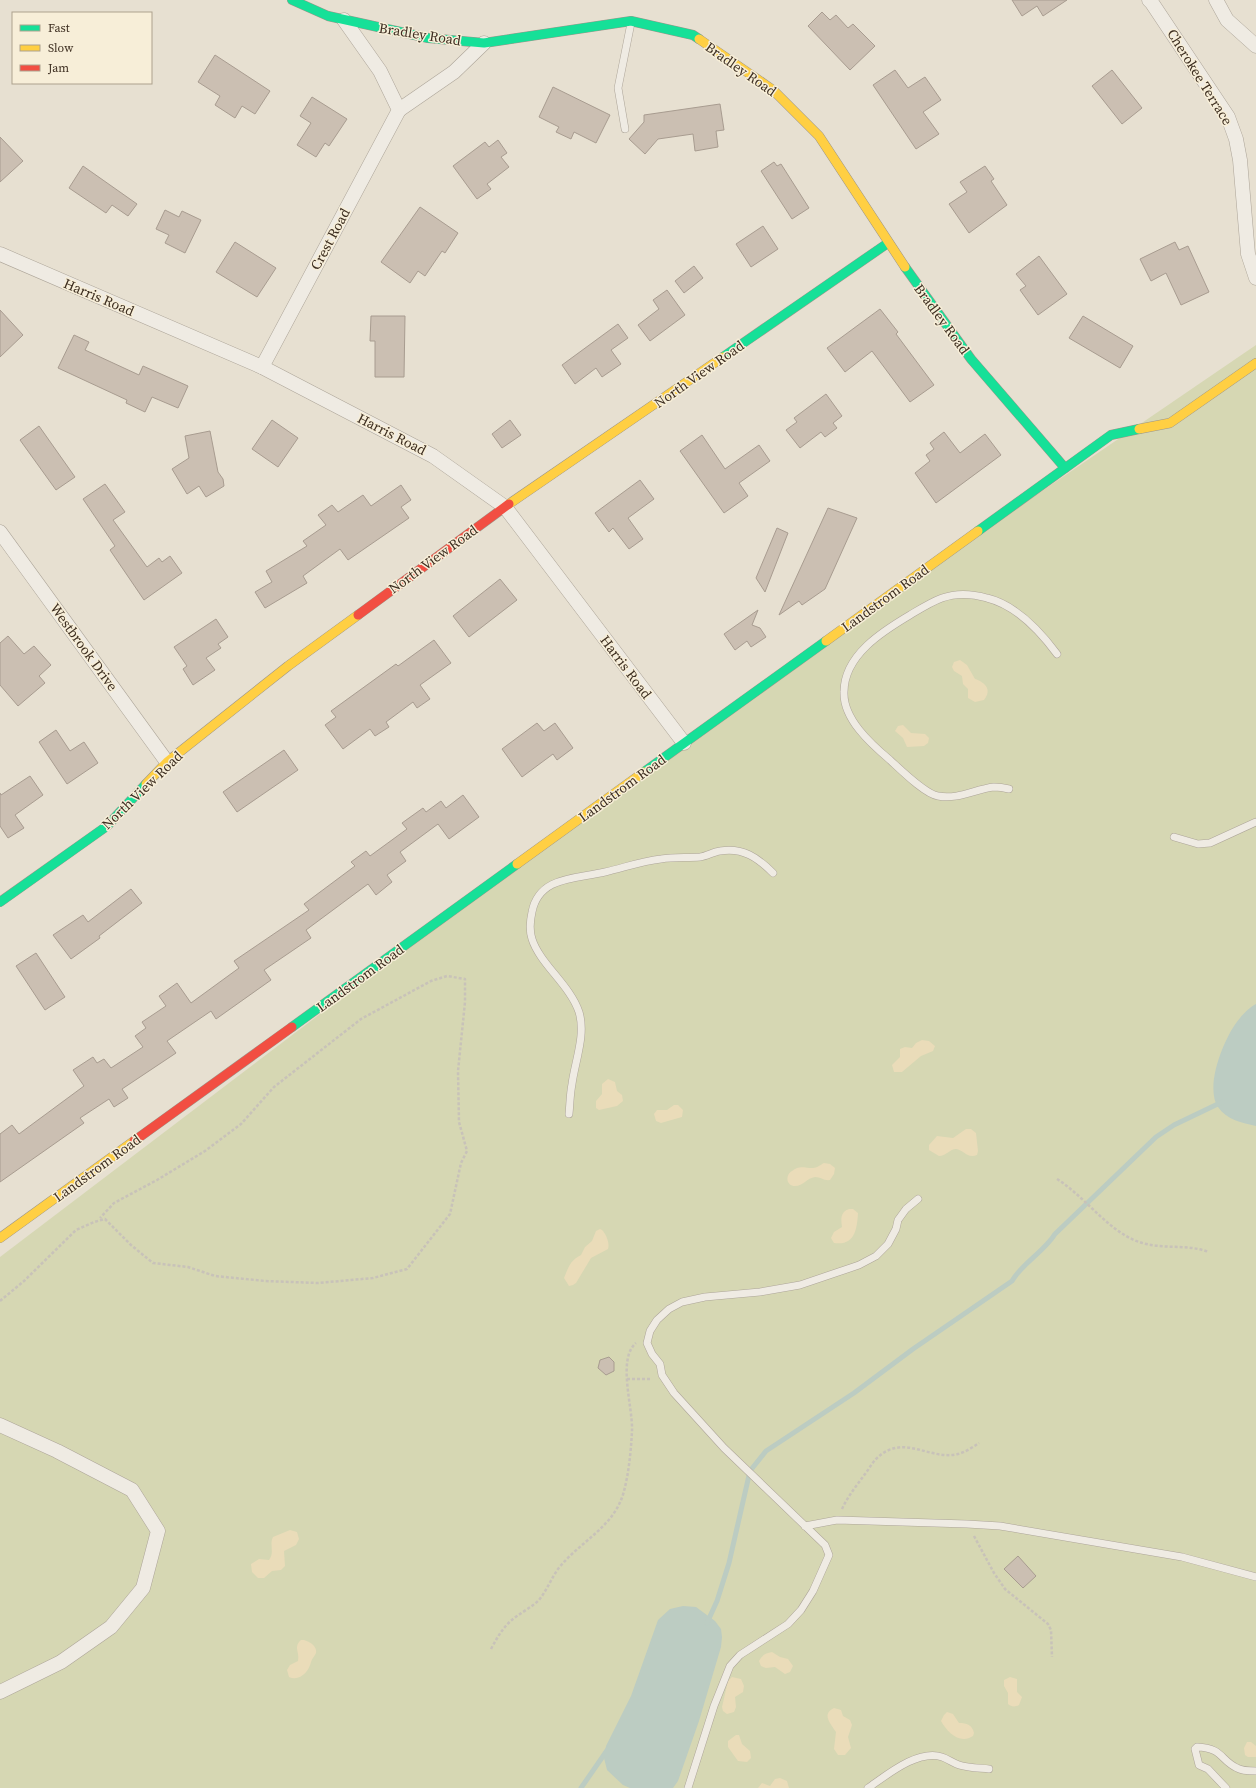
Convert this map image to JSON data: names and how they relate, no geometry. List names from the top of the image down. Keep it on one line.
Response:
{"streets":{"street":["Bradley Road","Cherokee Terrace","Crest Road","Harris Road","North View Road","Landstrom Road","Westbrook Drive"]},"crossings":[["Bradley Road","Crest Road"],["Bradley Road","North View Road"],["Bradley Road","Landstrom Road"],["Crest Road","Harris Road"],["Harris Road","North View Road"],["Harris Road","Landstrom Road"],["North View Road","Westbrook Drive"]],"legend":["Fast","Slow","Jam"]}
